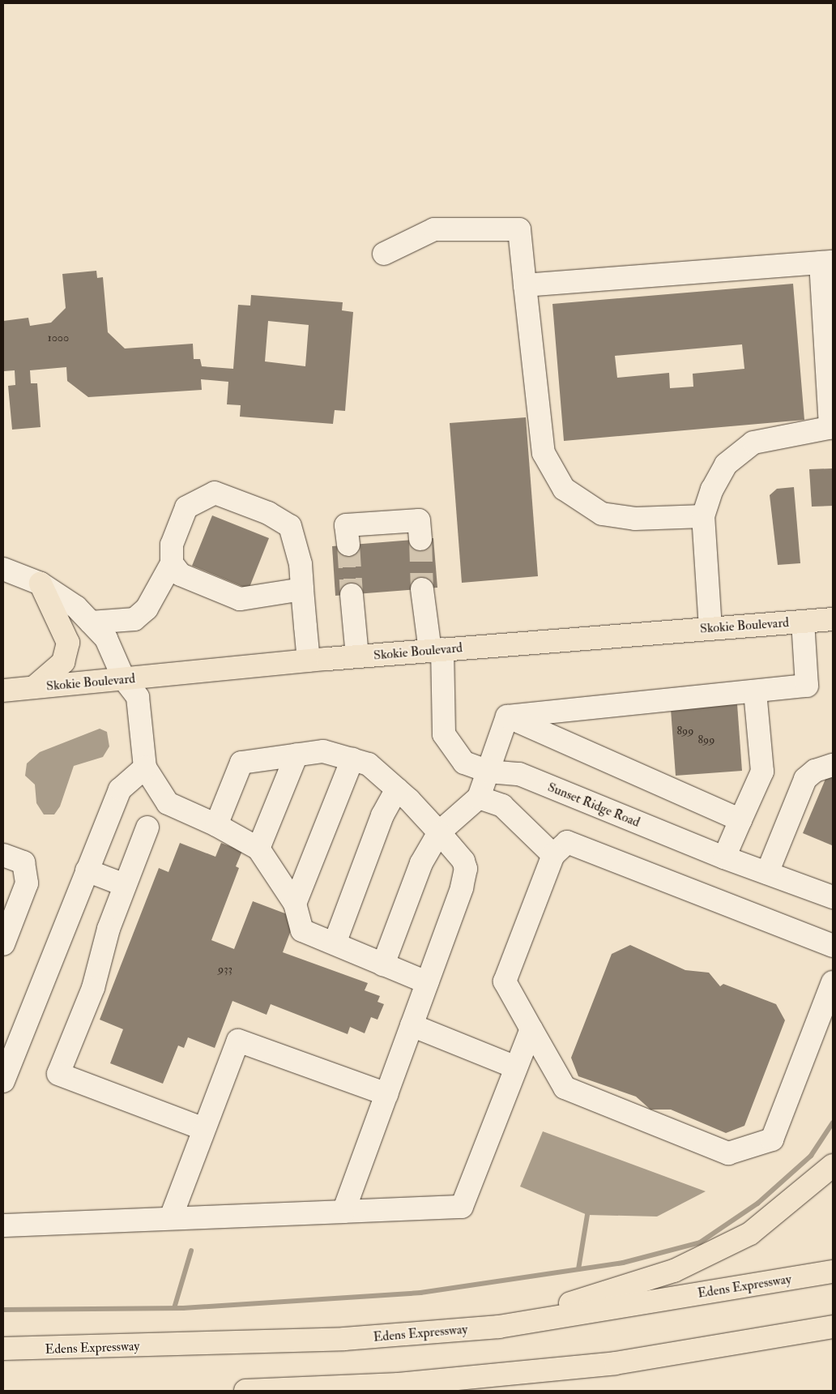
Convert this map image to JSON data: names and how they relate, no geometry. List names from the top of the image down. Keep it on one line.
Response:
{"streets":{"main road":["Skokie Boulevard","Edens Expressway"],"street":["Sunset Ridge Road"]},"crossings":[["Skokie Boulevard","Sunset Ridge Road"]],"house_numbers":["1000","899","899","933"]}
